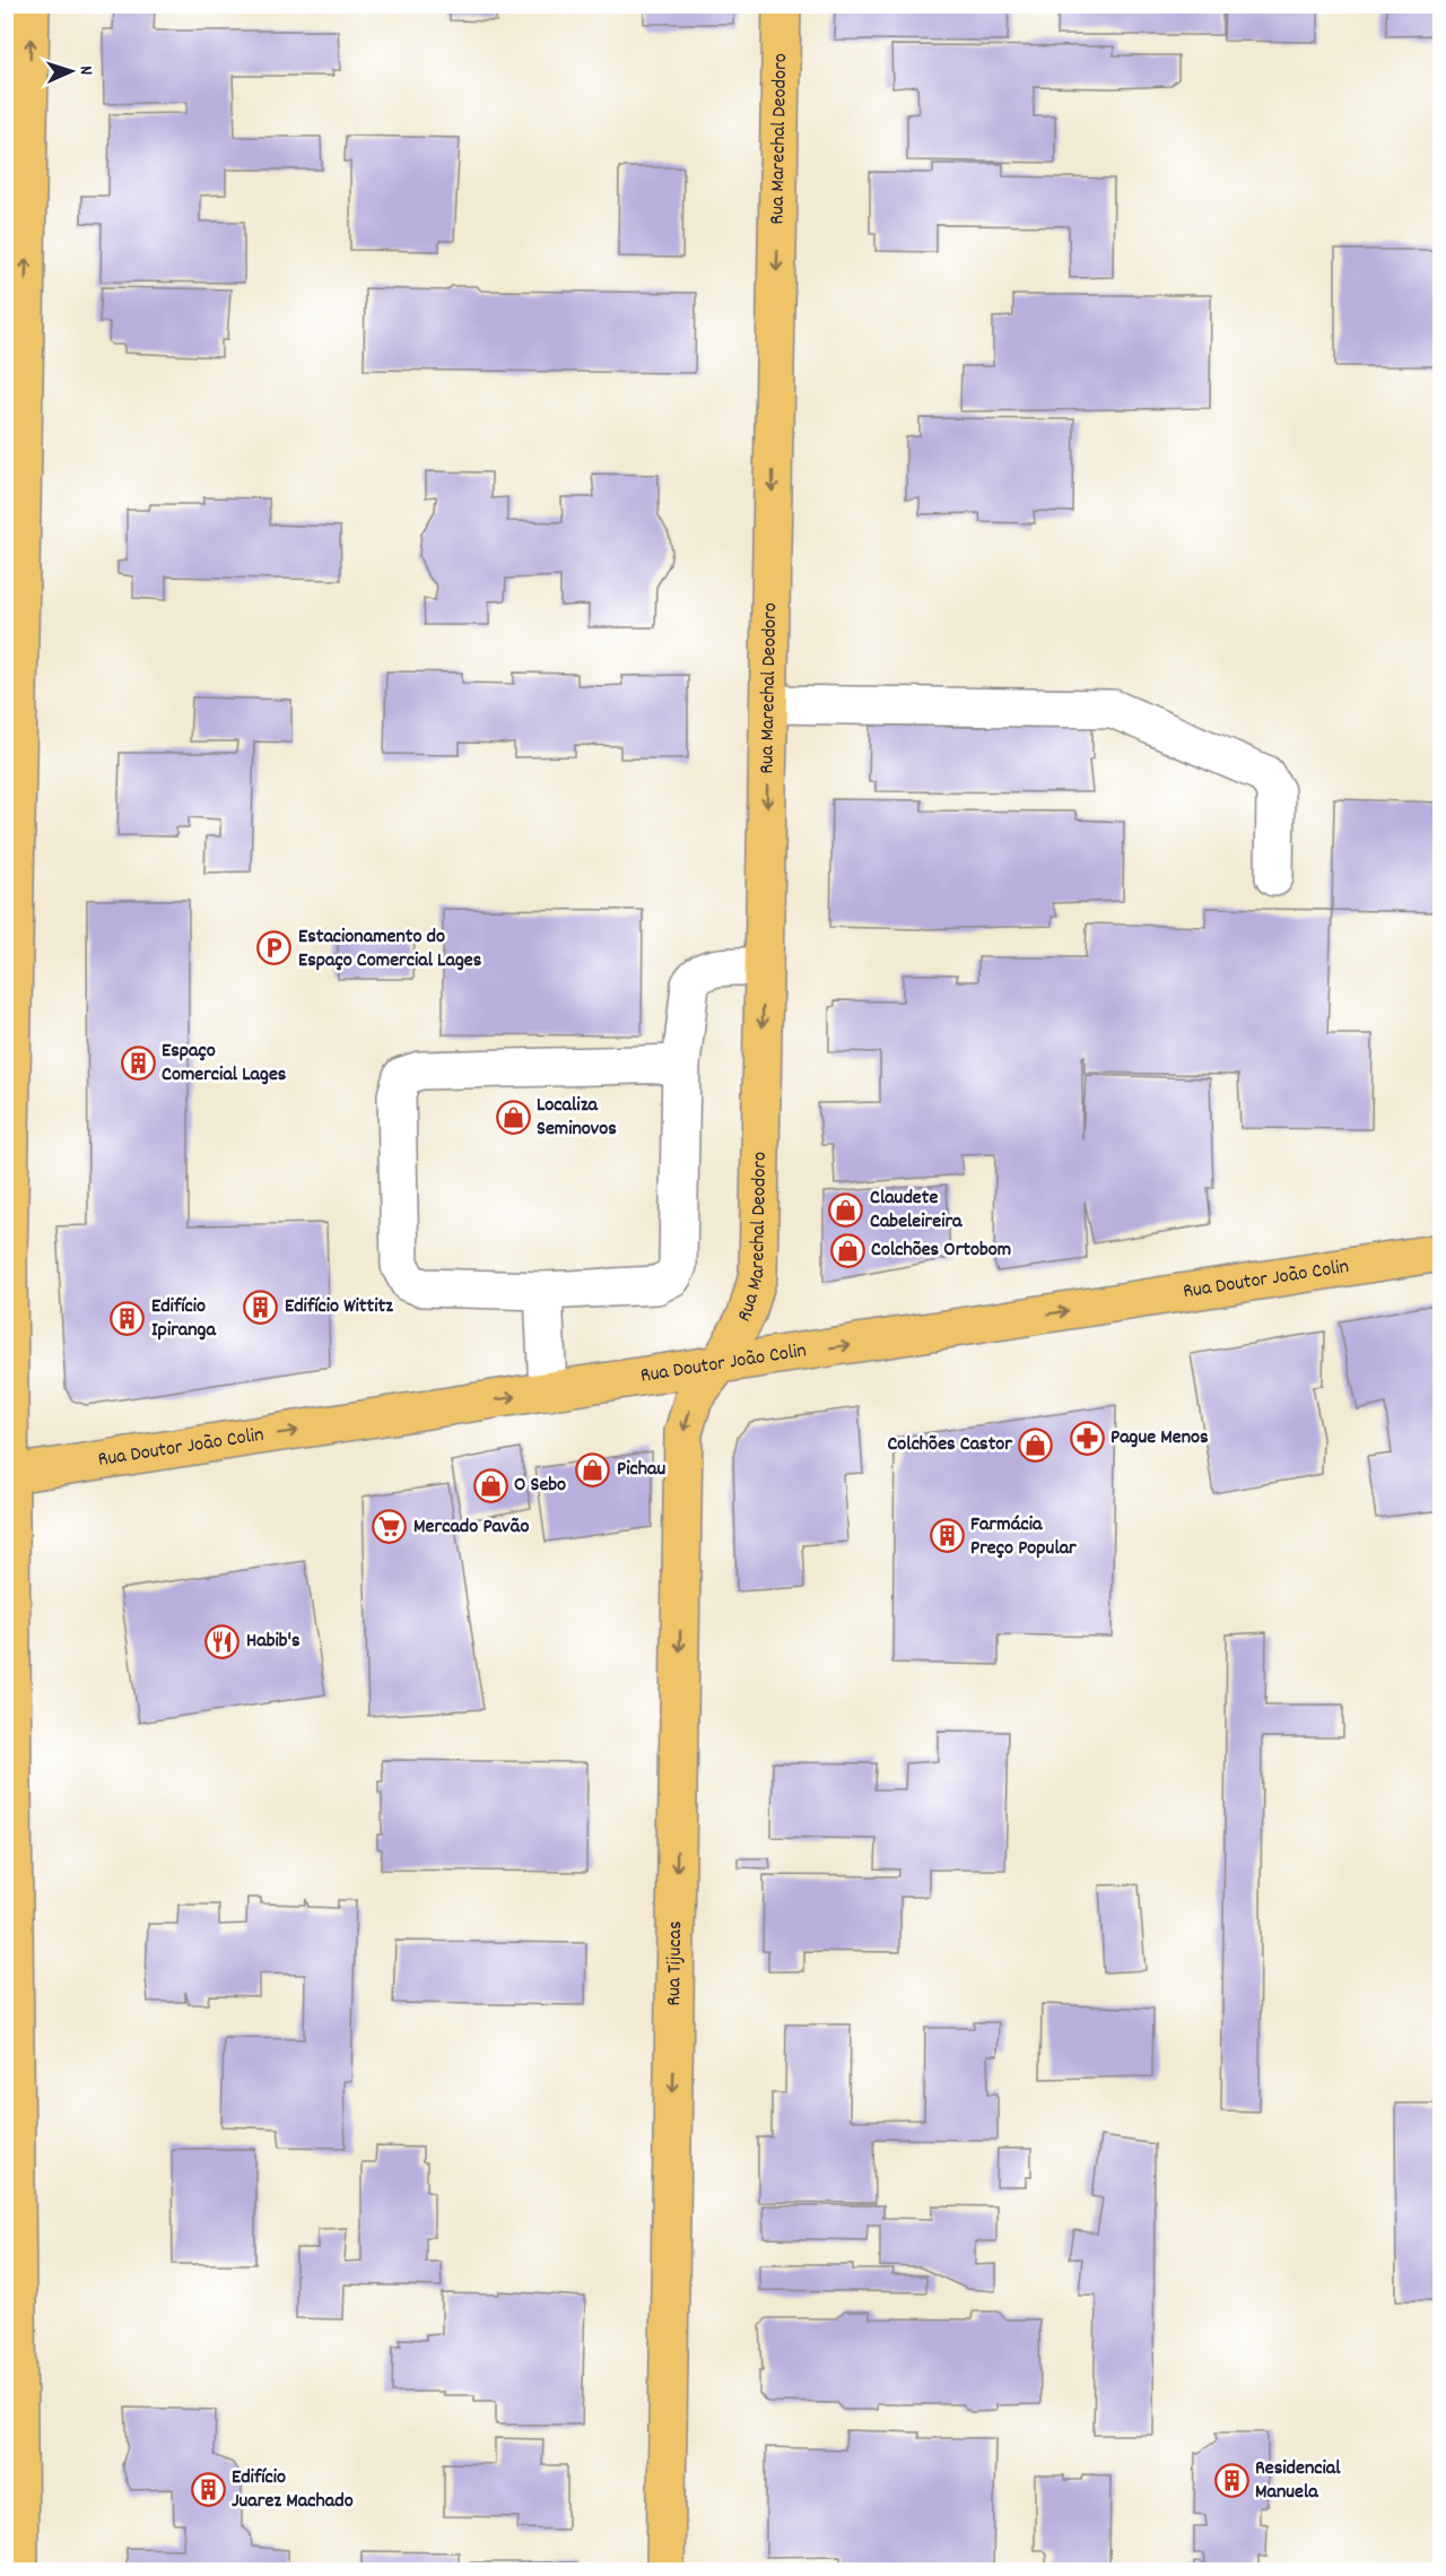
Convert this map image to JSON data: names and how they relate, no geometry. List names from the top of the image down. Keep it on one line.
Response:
{"streets":{"main road":["Rua Marechal Deodoro","Rua Doutor João Colin","Rua Tijucas"]},"crossings":[["Rua Marechal Deodoro","Rua Doutor João Colin"],["Rua Marechal Deodoro","Rua Tijucas"],["Rua Doutor João Colin","Rua Tijucas"]],"one_way":["Rua Marechal Deodoro","Rua Doutor João Colin","Rua Tijucas"],"places":{"parking":["Estacionamento do Espaço Comercial Lages"],"building":["Espaço Comercial Lages","Edifício Wittitz","Edifício Ipiranga","Farmácia Preço Popular","Residencial Manuela","Edifício Juarez Machado"],"shop":["Localiza Seminovos","Claudete Cabeleireira","Colchões Ortobom","Colchões Castor","Pichau","O Sebo"],"pharmacy":["Pague Menos"],"supermarket":["Mercado Pavão"],"restaurant":["Habib's"]},"north":"right"}
